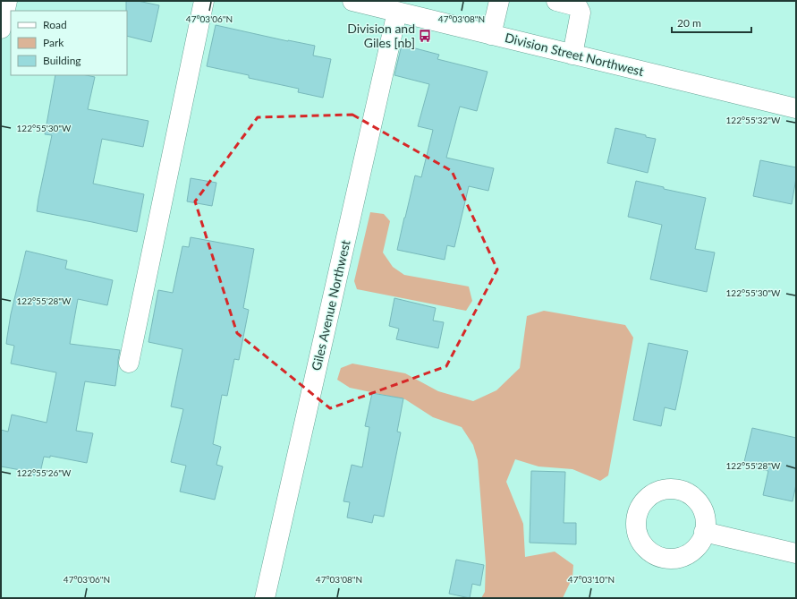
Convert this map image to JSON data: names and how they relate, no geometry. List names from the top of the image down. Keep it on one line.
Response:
{"streets":{"street":["Division Street Northwest","Giles Avenue Northwest"]},"crossings":[["Division Street Northwest","Giles Avenue Northwest"]],"places":{"bus stop":["Division and Giles [nb]"]},"legend":["Road","Park","Building"],"scale_bar":"20 m","coordinates":["47°03'06\"N","47°03'08\"N","122°55'32\"W","122°55'30\"W","122°55'28\"W","122°55'26\"W","47°03'10\"N"]}
